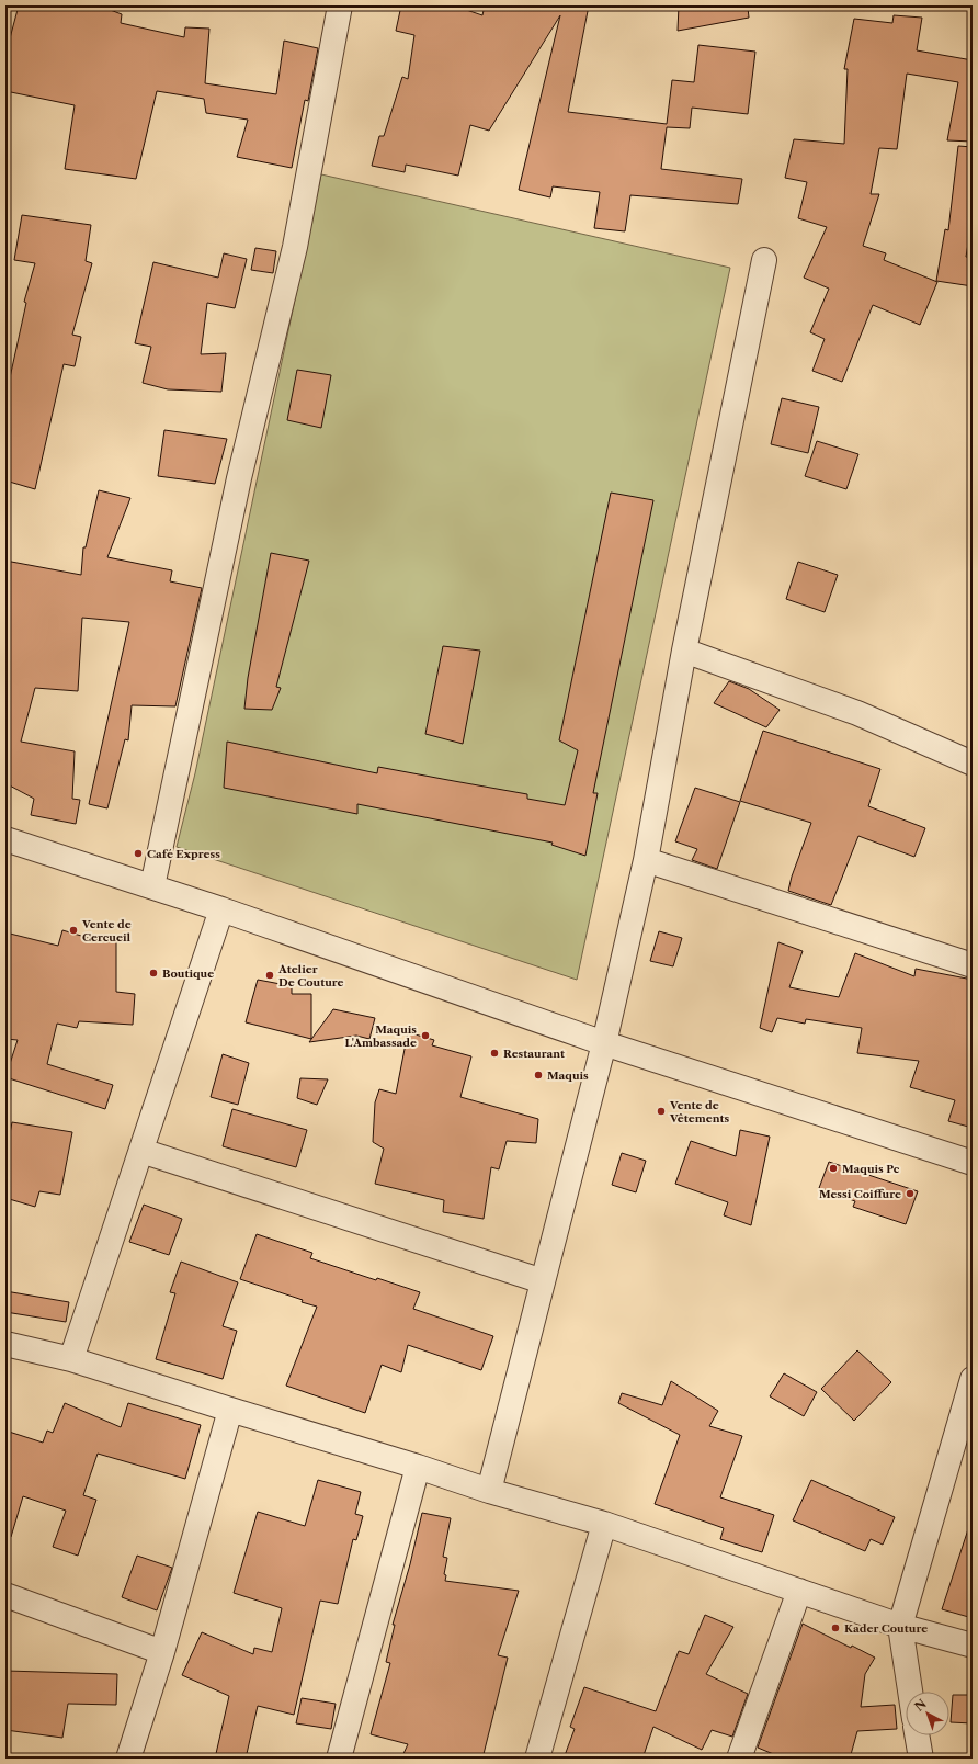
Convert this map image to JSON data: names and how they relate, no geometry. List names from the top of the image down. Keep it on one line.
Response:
{"places":["Café Express","Vente de Cercueil","Boutique","Atelier De Couture","Maquis L'Ambassade","Restaurant","Maquis","Vente de Vêtements","Maquis Pc","Messi Coiffure","Kader Couture"],"north":"top left"}
